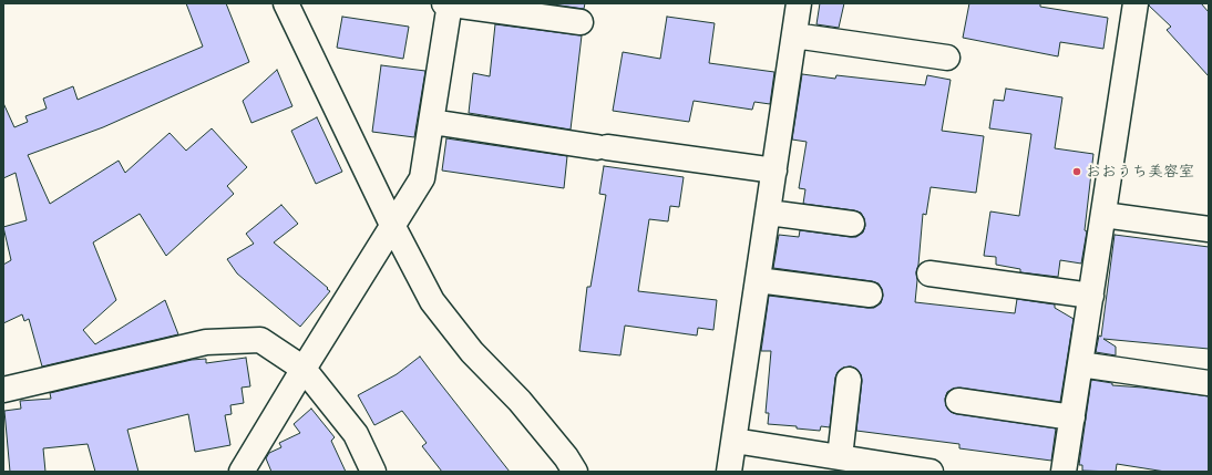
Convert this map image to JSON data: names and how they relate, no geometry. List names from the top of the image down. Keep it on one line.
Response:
{"places":["おおうち美容室"]}
